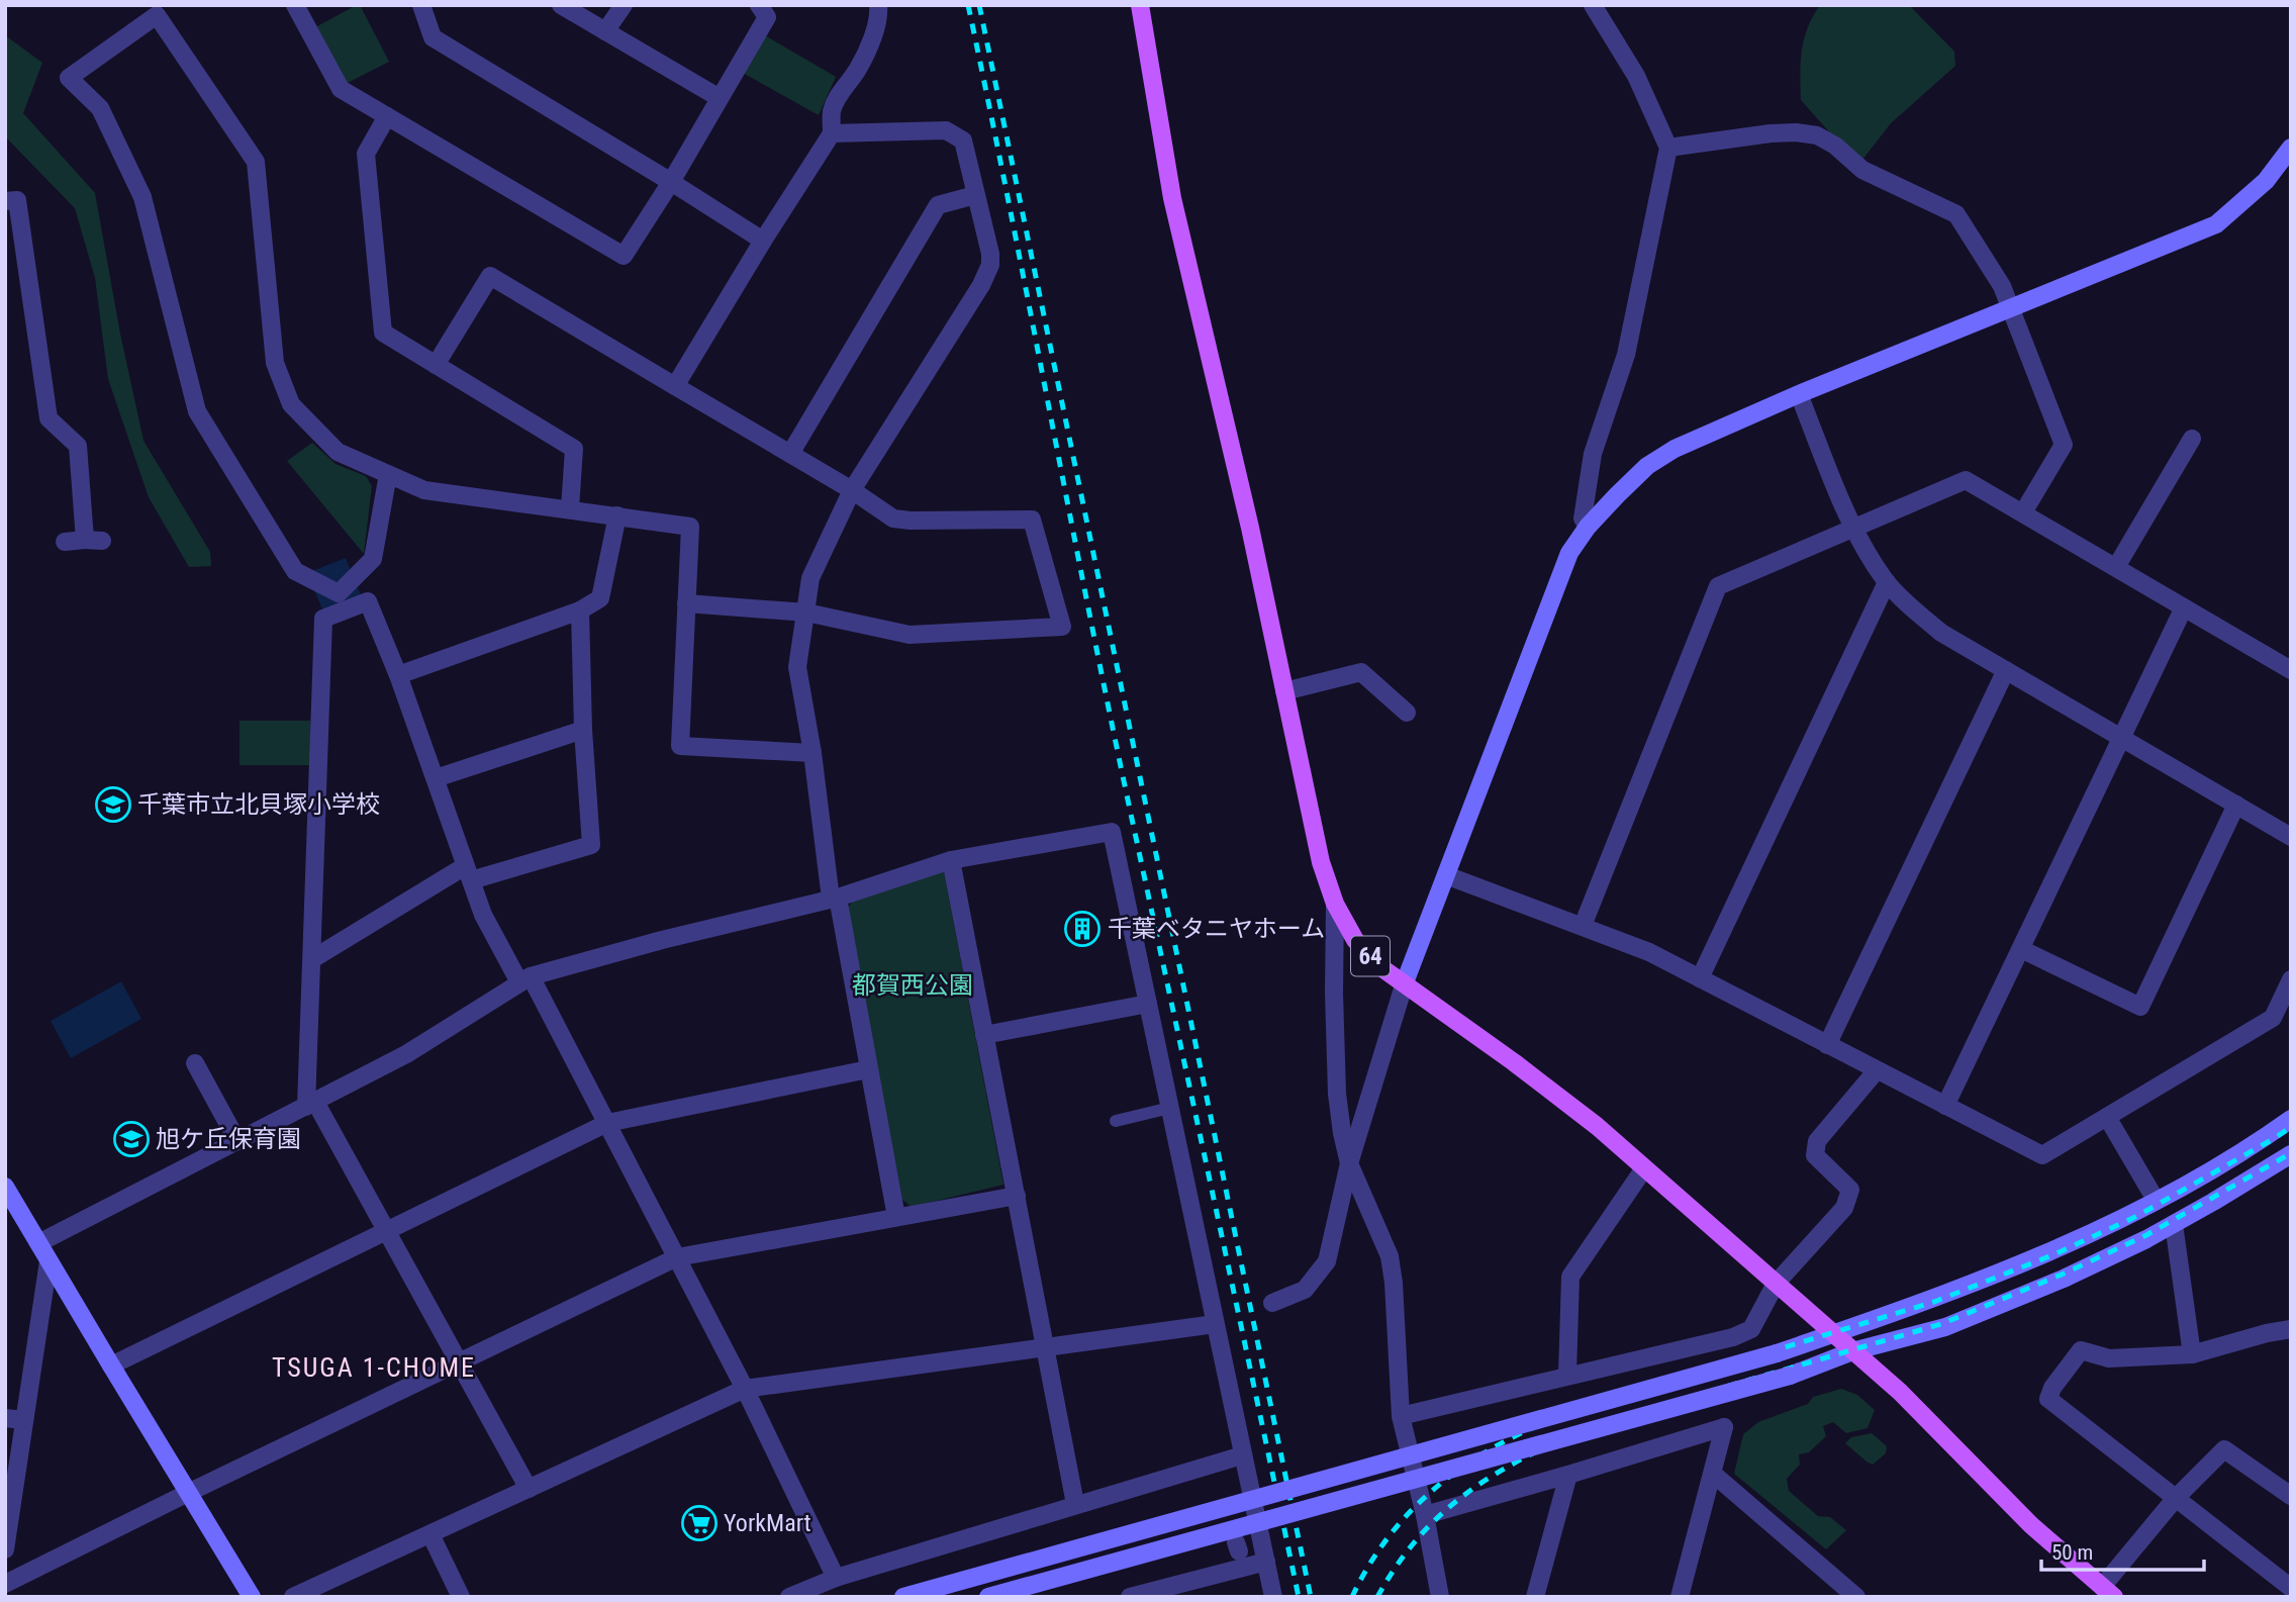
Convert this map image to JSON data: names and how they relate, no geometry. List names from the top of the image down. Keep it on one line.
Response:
{"streets":{"main road":["64"]},"districts":["TSUGA 1-CHOME"],"parks":["都賀西公園"],"places":{"school or university":["千葉市立北貝塚小学校","旭ケ丘保育園"],"building":["千葉ベタニヤホーム"],"supermarket":["YorkMart"]},"scale_bar":"50 m"}
